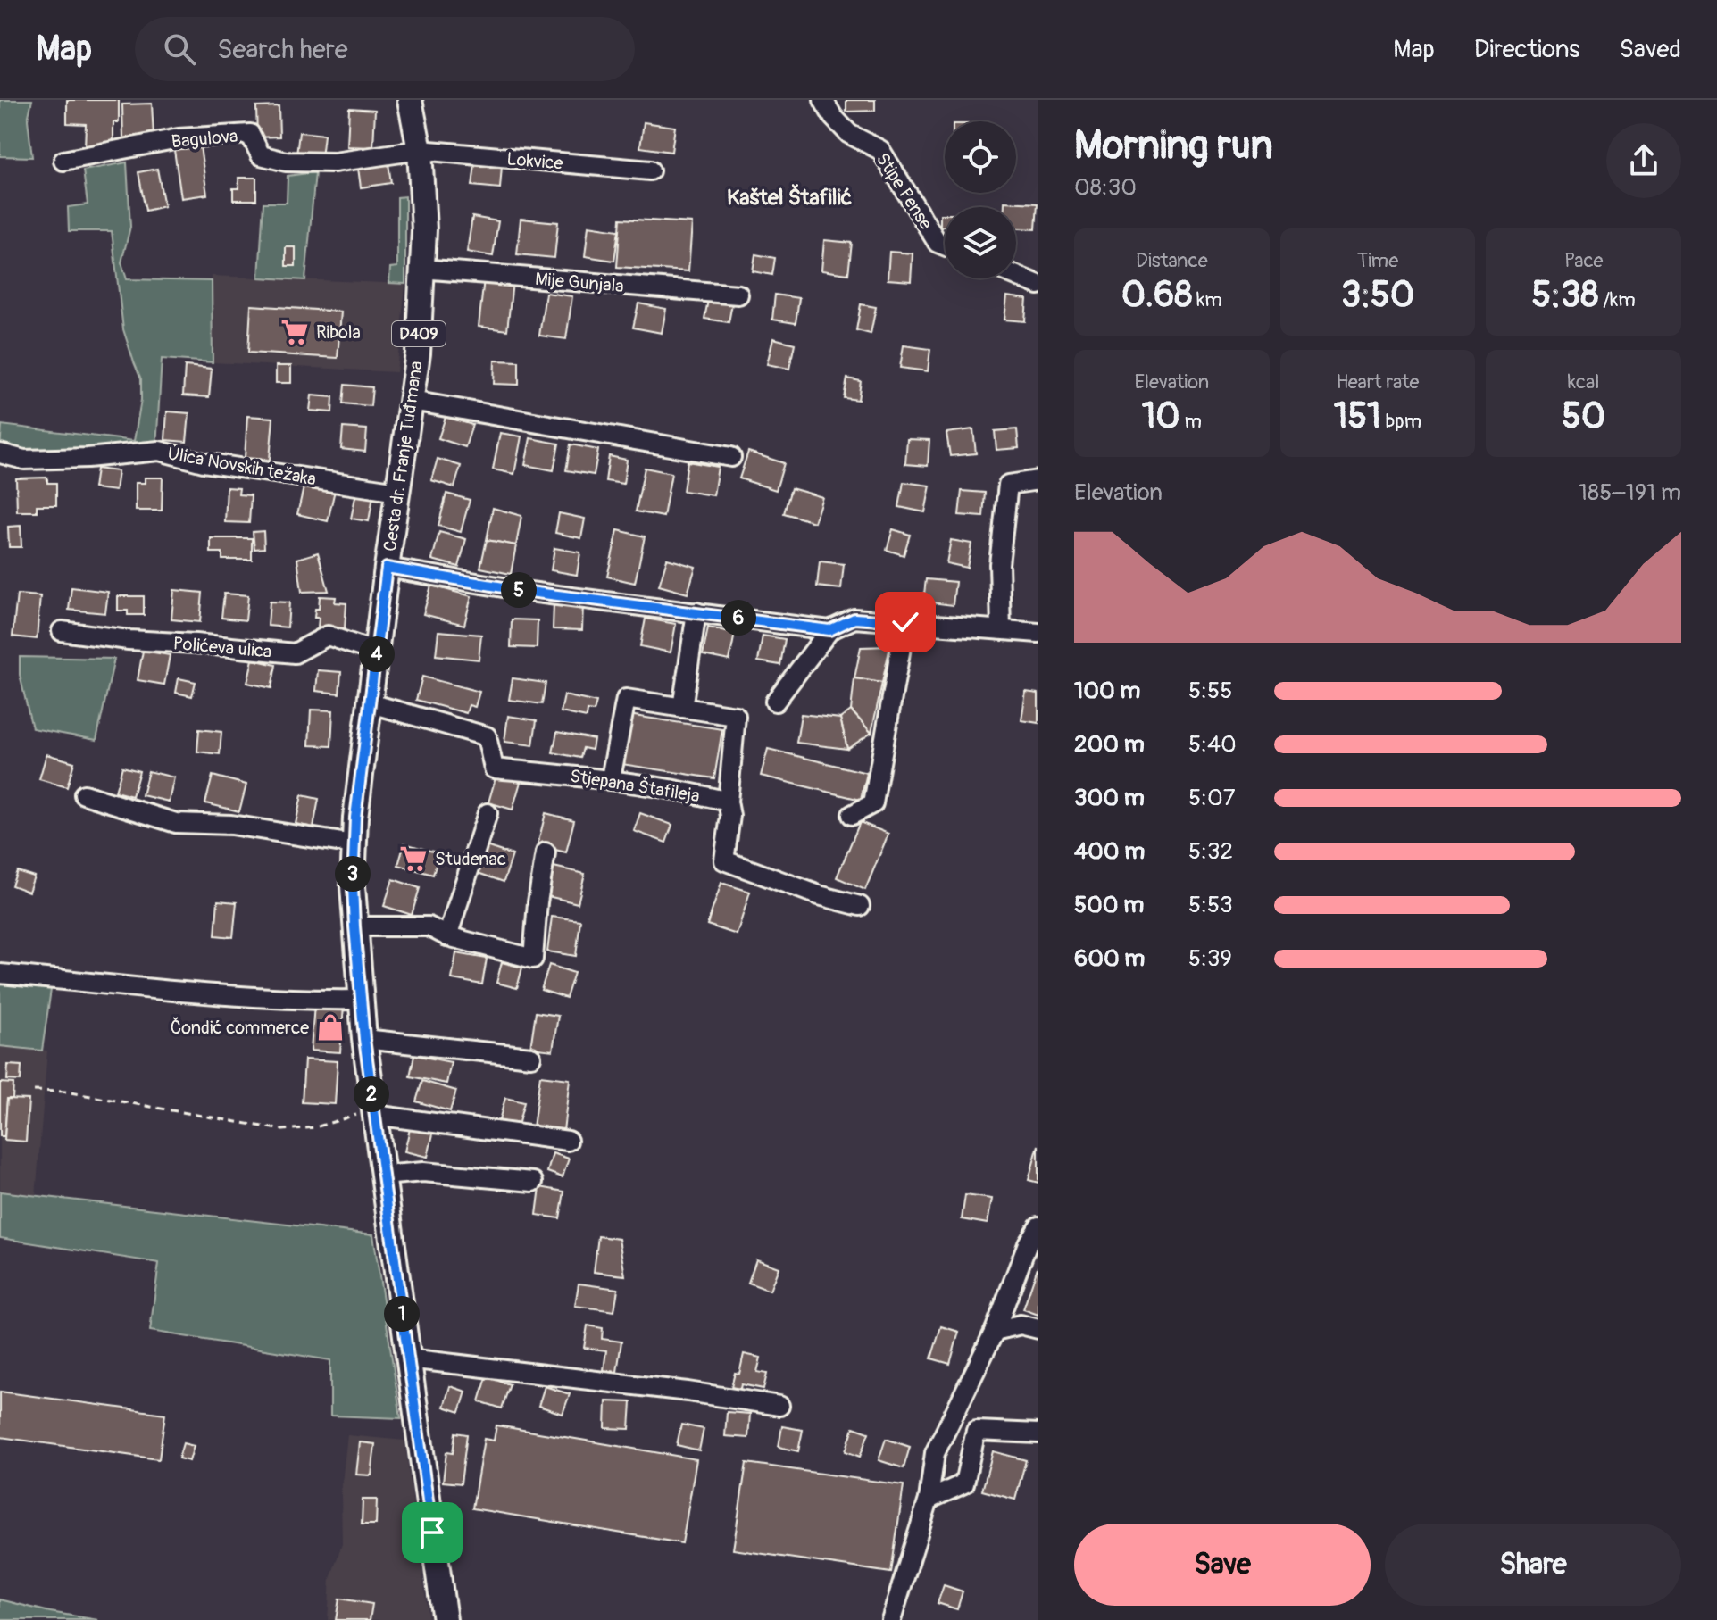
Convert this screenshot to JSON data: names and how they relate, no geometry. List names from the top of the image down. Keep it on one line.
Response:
{"streets":{"main road":["D409","Cesta dr. Franje Tuđmana"],"street":["Bagulova","Lokvice","Stipe Pense","Mije Gunjala","Ulica Novskih težaka","Polićeva ulica","Stjepana Štafileja"]},"crossings":[["Bagulova","Lokvice"],["Bagulova","Cesta dr. Franje Tuđmana"],["Lokvice","Cesta dr. Franje Tuđmana"],["Mije Gunjala","Cesta dr. Franje Tuđmana"],["Cesta dr. Franje Tuđmana","Ulica Novskih težaka"],["Cesta dr. Franje Tuđmana","Polićeva ulica"],["Cesta dr. Franje Tuđmana","Stjepana Štafileja"]],"districts":["Kaštel Štafilić"],"places":{"supermarket":["Ribola","Studenac"],"shop":["Čondić commerce"]},"page":{"header":"Map","search":"Search here","nav":["Map","Directions","Saved"],"heading":["Morning run","08:30"],"stats":[["Distance","0.68 km"],["Time","3:50"],["Pace","5:38 /km"],["Elevation","10 m"],["Heart rate","151 bpm"],["kcal","50"]],"chart":["Elevation","185–191 m"],"pins":["5","6","4","3","2","1"],"list":[{"name":"100 m","note":"5:55"},{"name":"200 m","note":"5:40"},{"name":"300 m","note":"5:07"},{"name":"400 m","note":"5:32"},{"name":"500 m","note":"5:53"},{"name":"600 m","note":"5:39"}],"buttons":["Save","Share"]}}
